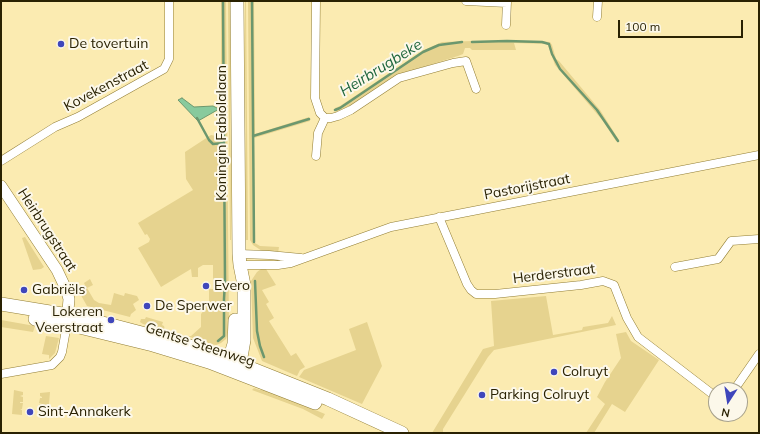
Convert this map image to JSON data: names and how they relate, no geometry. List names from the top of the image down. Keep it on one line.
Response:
{"streets":{"main road":["Koningin Fabiolalaan","Gentse Steenweg"],"street":["Kovekenstraat","Pastorijstraat","Heirbrugstraat","Herderstraat"]},"crossings":[["Koningin Fabiolalaan","Pastorijstraat"],["Koningin Fabiolalaan","Gentse Steenweg"],["Pastorijstraat","Herderstraat"],["Heirbrugstraat","Gentse Steenweg"]],"water":["Heirbrugbeke"],"places":["De tovertuin","Evero","Gabriëls","De Sperwer","Lokeren Veerstraat","Colruyt","Parking Colruyt","Sint-Annakerk"],"scale_bar":"100 m","north":"bottom"}
